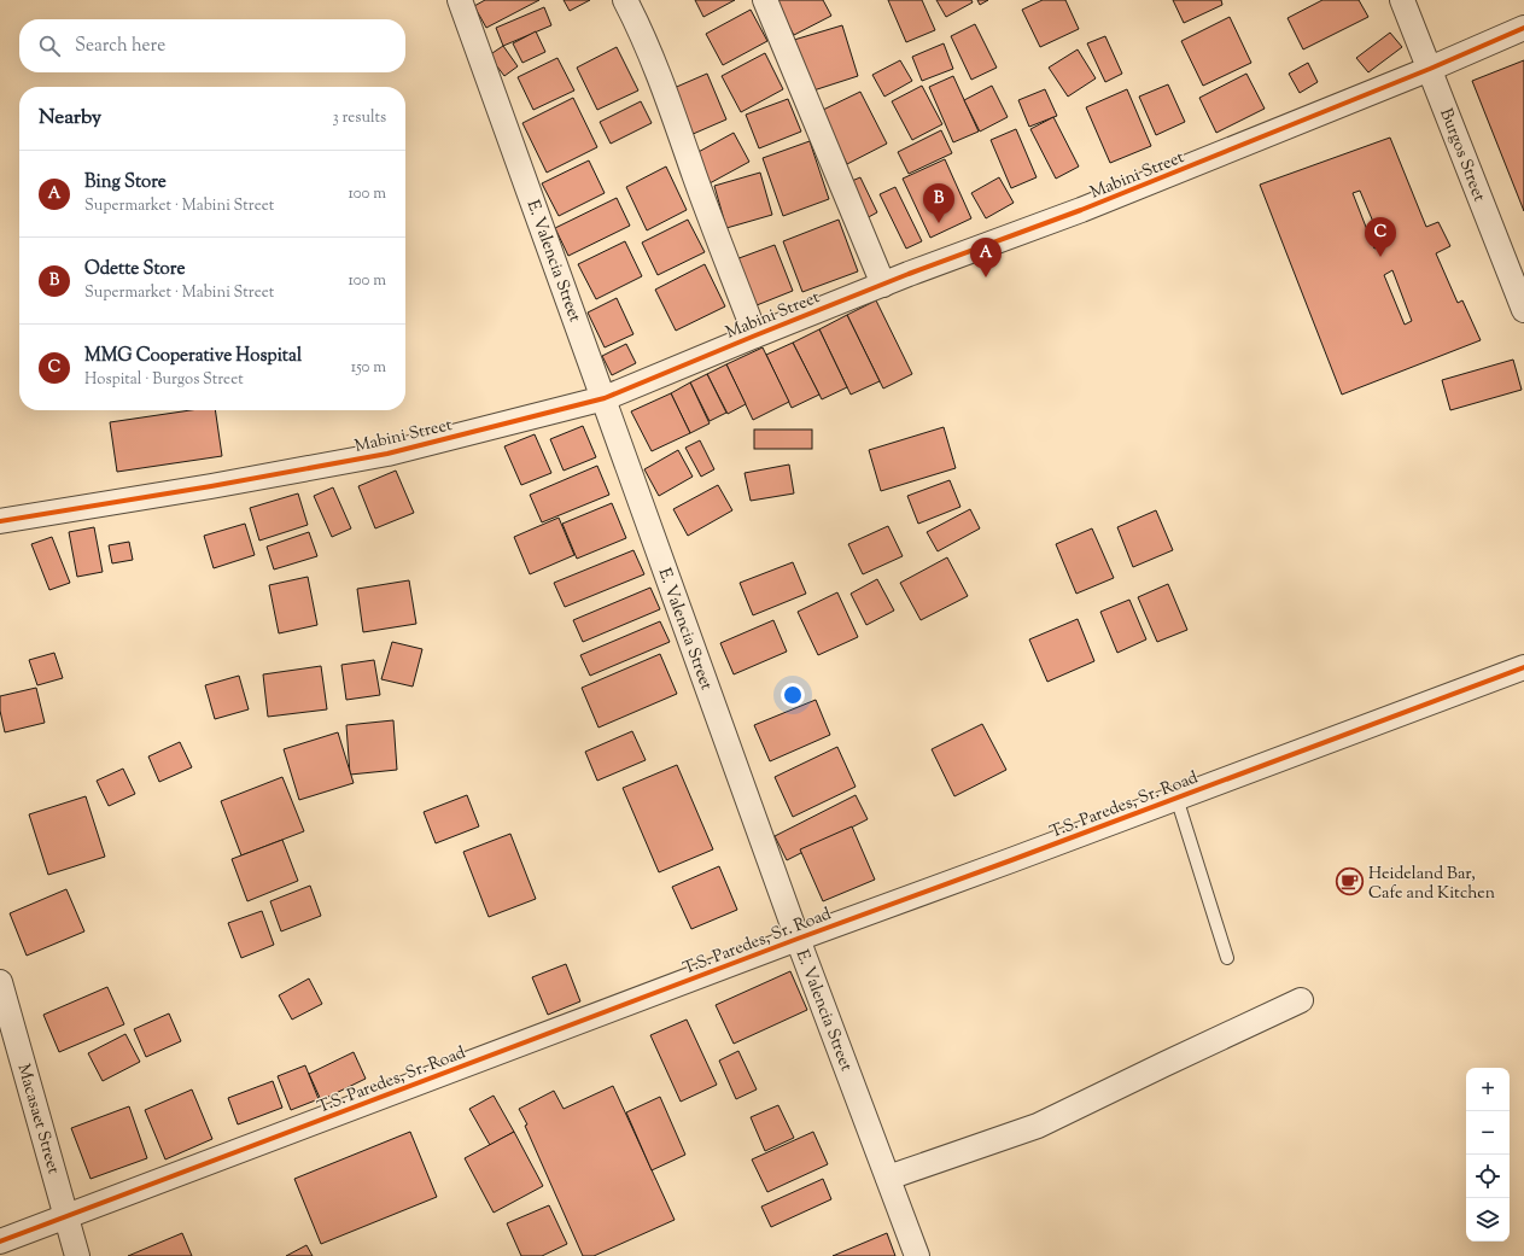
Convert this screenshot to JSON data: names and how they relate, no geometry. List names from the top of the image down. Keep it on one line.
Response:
{"streets":{"street":["Burgos Street","Mabini Street","E. Valencia Street","T.S. Paredes, Sr. Road","Macasaet Street"]},"crossings":[["Burgos Street","Mabini Street"],["Mabini Street","E. Valencia Street"],["E. Valencia Street","T.S. Paredes, Sr. Road"],["T.S. Paredes, Sr. Road","Macasaet Street"]],"places":{"cafe":["Heideland Bar, Cafe and Kitchen"]},"page":{"search":"Search here","heading":["Nearby","3 results"],"list":[{"mark":"A","name":"Bing Store","note":"Supermarket · Mabini Street","value":"100 m"},{"mark":"B","name":"Odette Store","note":"Supermarket · Mabini Street","value":"100 m"},{"mark":"C","name":"MMG Cooperative Hospital","note":"Hospital · Burgos Street","value":"150 m"}],"pins":["B","C","A"],"map_buttons":["+","−"]}}
